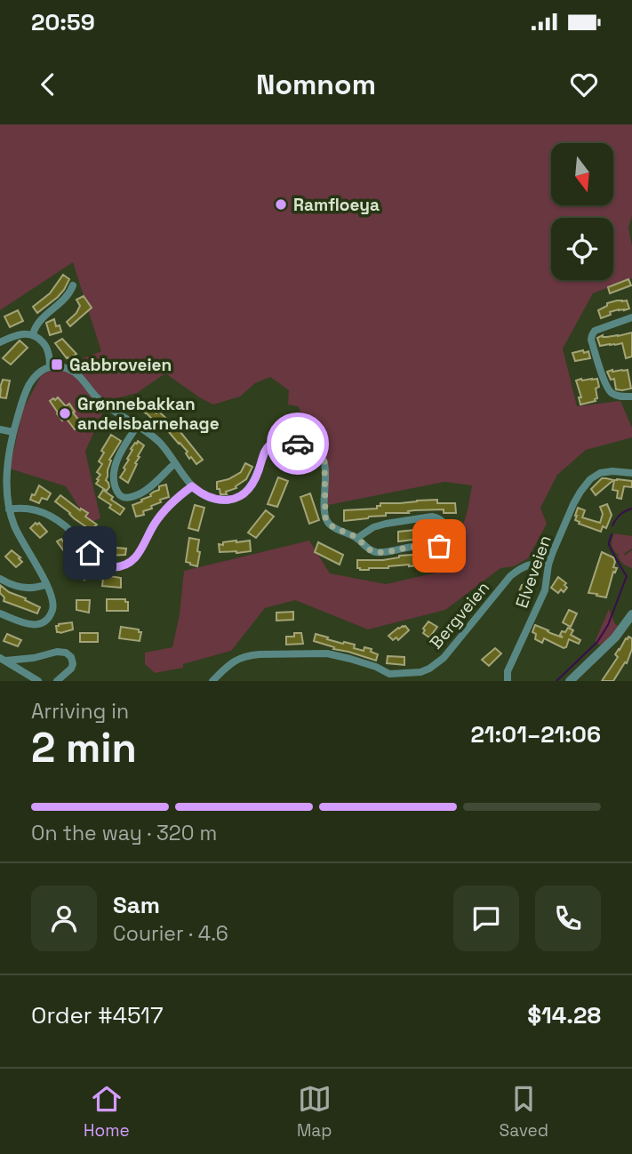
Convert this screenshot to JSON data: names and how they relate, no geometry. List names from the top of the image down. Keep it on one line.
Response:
{"streets":{"street":["Elveveien","Bergveien"]},"crossings":[["Elveveien","Bergveien"]],"places":{"other":["Ramfloeya","Grønnebakkan andelsbarnehage"],"transit":["Gabbroveien"]},"north":"bottom","page":{"status":"20:59","header":"Nomnom","heading":["2 min","Arriving in","21:01–21:06"],"panel":["Sam","Courier · 4.6","Order #4517","$14.28"],"bar":"On the way · 320 m","tabs":["Home","Map","Saved"]}}
